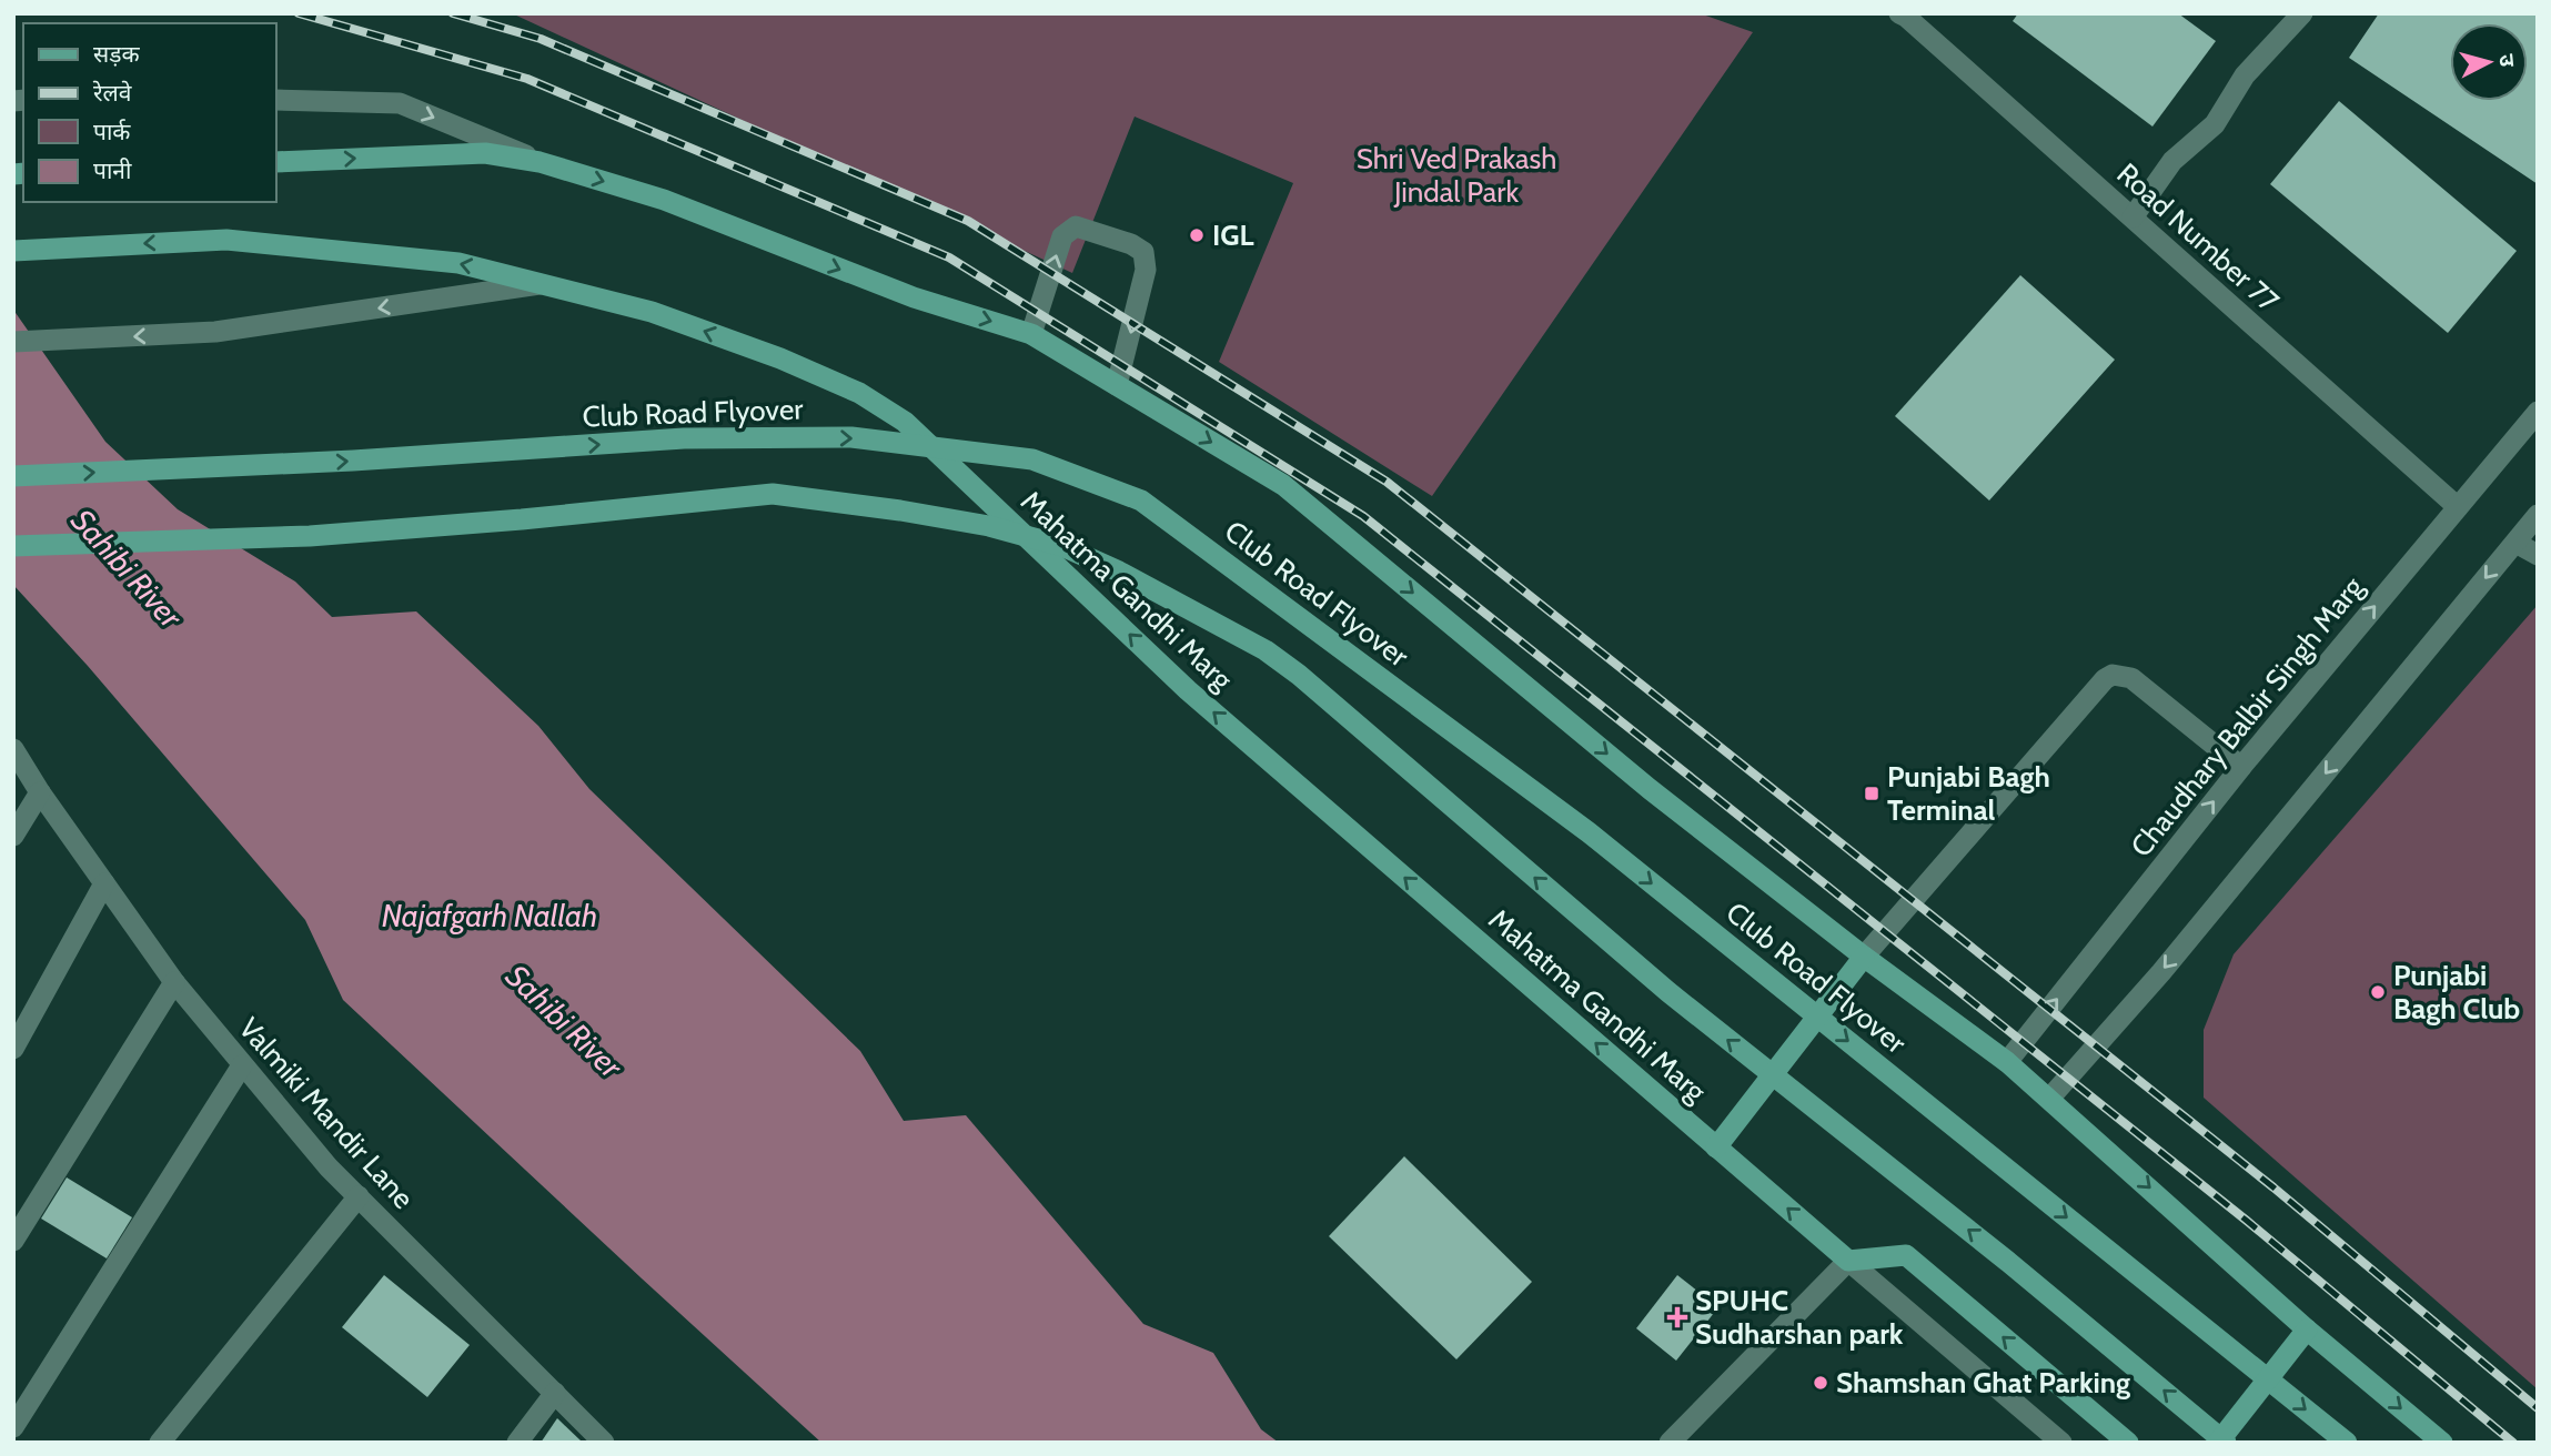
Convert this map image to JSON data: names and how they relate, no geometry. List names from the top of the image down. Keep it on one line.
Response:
{"streets":{"main road":["Club Road Flyover","Mahatma Gandhi Marg"],"street":["Road Number 77","Chaudhary Balbir Singh Marg","Valmiki Mandir Lane"]},"crossings":[["Road Number 77","Chaudhary Balbir Singh Marg"]],"water":["Sahibi River","Najafgarh Nallah"],"parks":["Shri Ved Prakash Jindal Park"],"places":{"other":["IGL","Punjabi Bagh Club","Shamshan Ghat Parking"],"transit":["Punjabi Bagh Terminal"],"health":["SPUHC Sudharshan park"]},"legend":["सड़क","रेलवे","पार्क","पानी"],"north":"right"}
